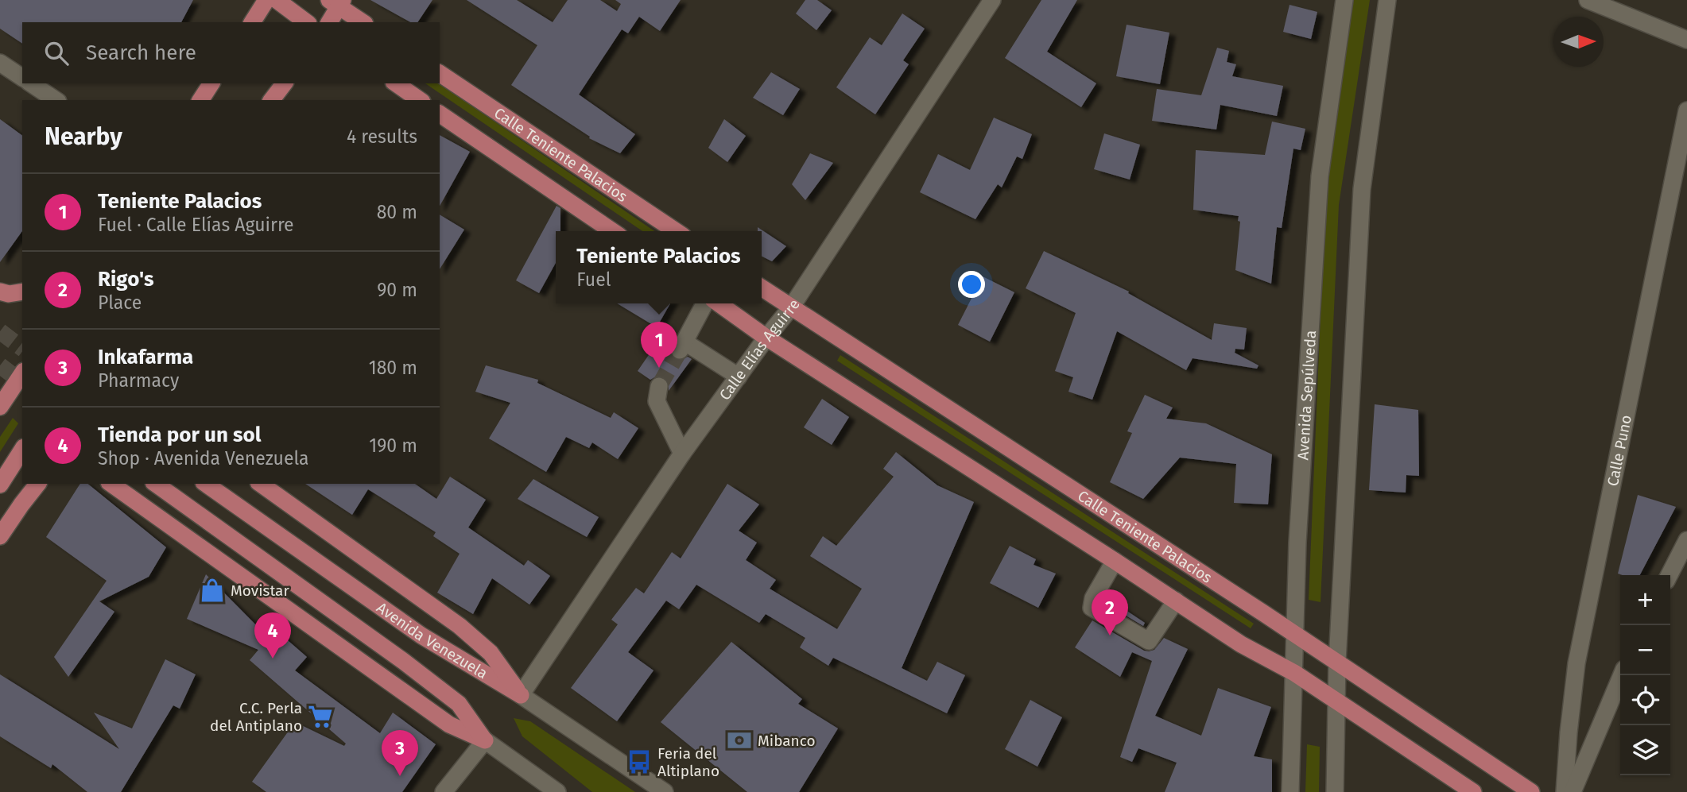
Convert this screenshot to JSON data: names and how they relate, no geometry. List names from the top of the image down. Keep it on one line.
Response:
{"streets":{"main road":["Calle Teniente Palacios","Avenida Venezuela"],"street":["Calle Elías Aguirre","Avenida Sepúlveda","Calle Puno"]},"crossings":[["Calle Teniente Palacios","Calle Elías Aguirre"],["Calle Teniente Palacios","Avenida Sepúlveda"],["Calle Elías Aguirre","Avenida Venezuela"]],"places":{"shop":["Movistar"],"supermarket":["C.C. Perla del Antiplano"],"bank":["Mibanco"],"bus stop":["Feria del Altiplano"]},"north":"right","page":{"search":"Search here","heading":["Nearby","4 results"],"list":[{"mark":"1","name":"Teniente Palacios","note":"Fuel · Calle Elías Aguirre","value":"80 m"},{"mark":"2","name":"Rigo's","note":"Place","value":"90 m"},{"mark":"3","name":"Inkafarma","note":"Pharmacy","value":"180 m"},{"mark":"4","name":"Tienda por un sol","note":"Shop · Avenida Venezuela","value":"190 m"}],"popup":["Teniente Palacios","Fuel"],"pins":["1","2","4","3"],"map_buttons":["+","−"]}}
